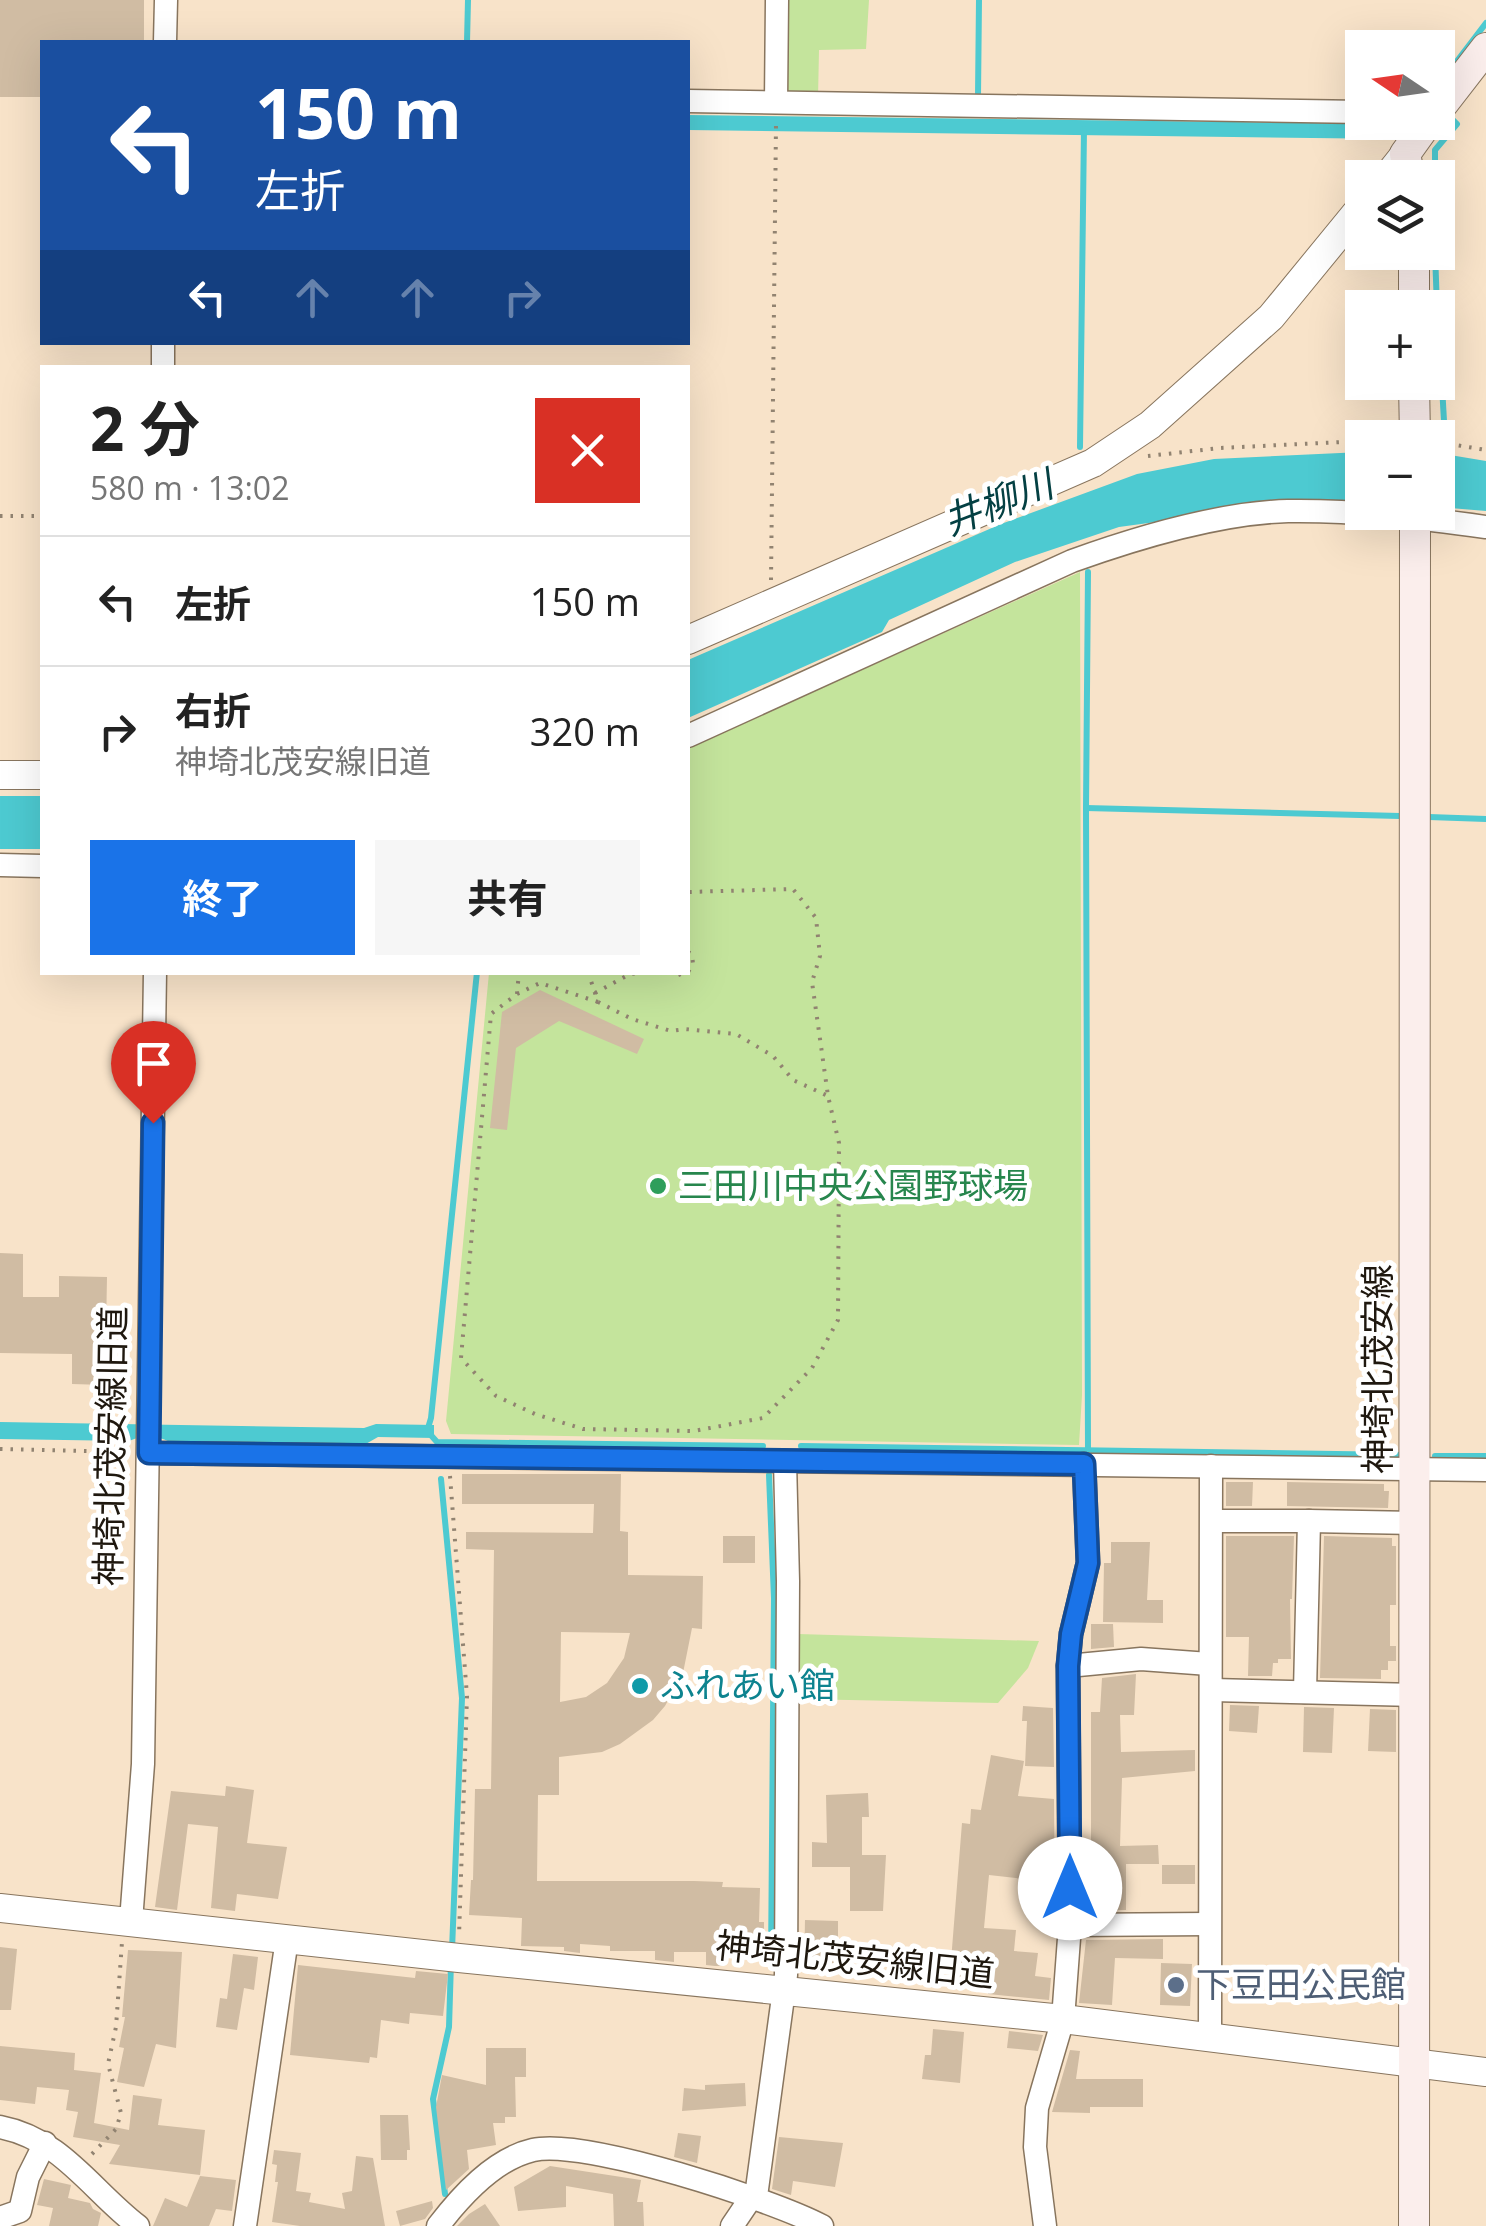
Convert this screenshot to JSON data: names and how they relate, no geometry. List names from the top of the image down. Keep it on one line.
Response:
{"streets":{"main road":["神埼北茂安線"],"street":["神埼北茂安線旧道"]},"crossings":[["神埼北茂安線","神埼北茂安線旧道"]],"water":["井柳川"],"places":["三田川中央公園野球場","ふれあい館","下豆田公民館"],"north":"left","page":{"map_buttons":["+","−"],"turn":["150 m","左折"],"heading":["2 分","580 m · 13:02"],"list":[{"name":"左折","value":"150 m"},{"name":"右折","note":"神埼北茂安線旧道","value":"320 m"}],"buttons":["終了","共有"]}}
